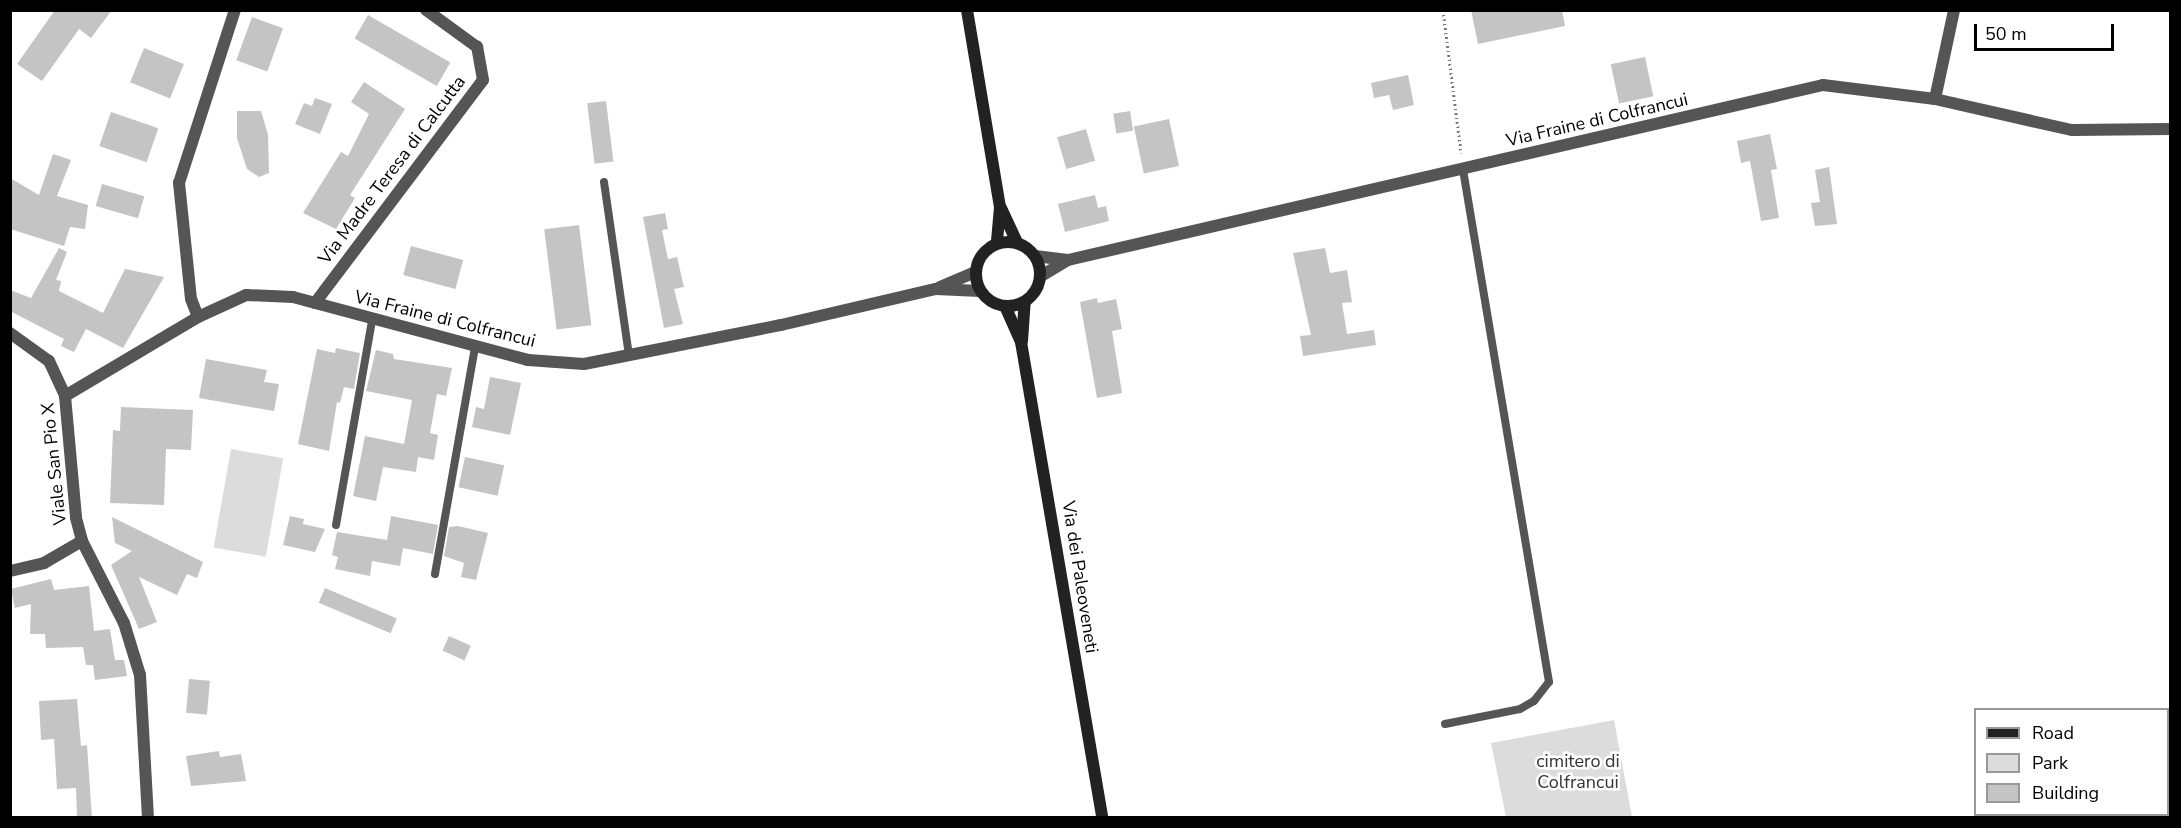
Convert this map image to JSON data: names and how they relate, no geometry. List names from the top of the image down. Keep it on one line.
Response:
{"streets":{"main road":["Via dei Paleoveneti"],"street":["Via Fraine di Colfrancui","Via Madre Teresa di Calcutta","Viale San Pio X"]},"crossings":[["Via Fraine di Colfrancui","Via Madre Teresa di Calcutta"],["Via Fraine di Colfrancui","Viale San Pio X"],["Via Fraine di Colfrancui","Via dei Paleoveneti"]],"parks":["cimitero di Colfrancui"],"legend":["Road","Park","Building"],"scale_bar":"50 m"}
